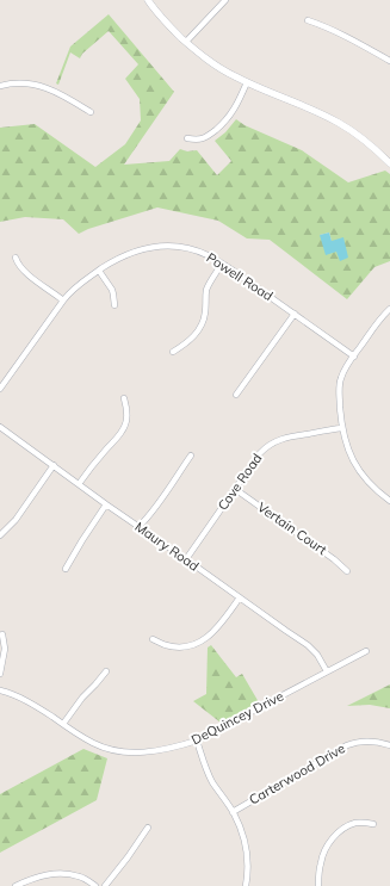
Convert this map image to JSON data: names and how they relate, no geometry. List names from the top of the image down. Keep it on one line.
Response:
{"streets":{"street":["Powell Road","Cove Road","Vertain Court","Maury Road","DeQuincey Drive","Carterwood Drive"]},"crossings":[["Cove Road","Vertain Court"],["Cove Road","Maury Road"],["Maury Road","DeQuincey Drive"]]}
